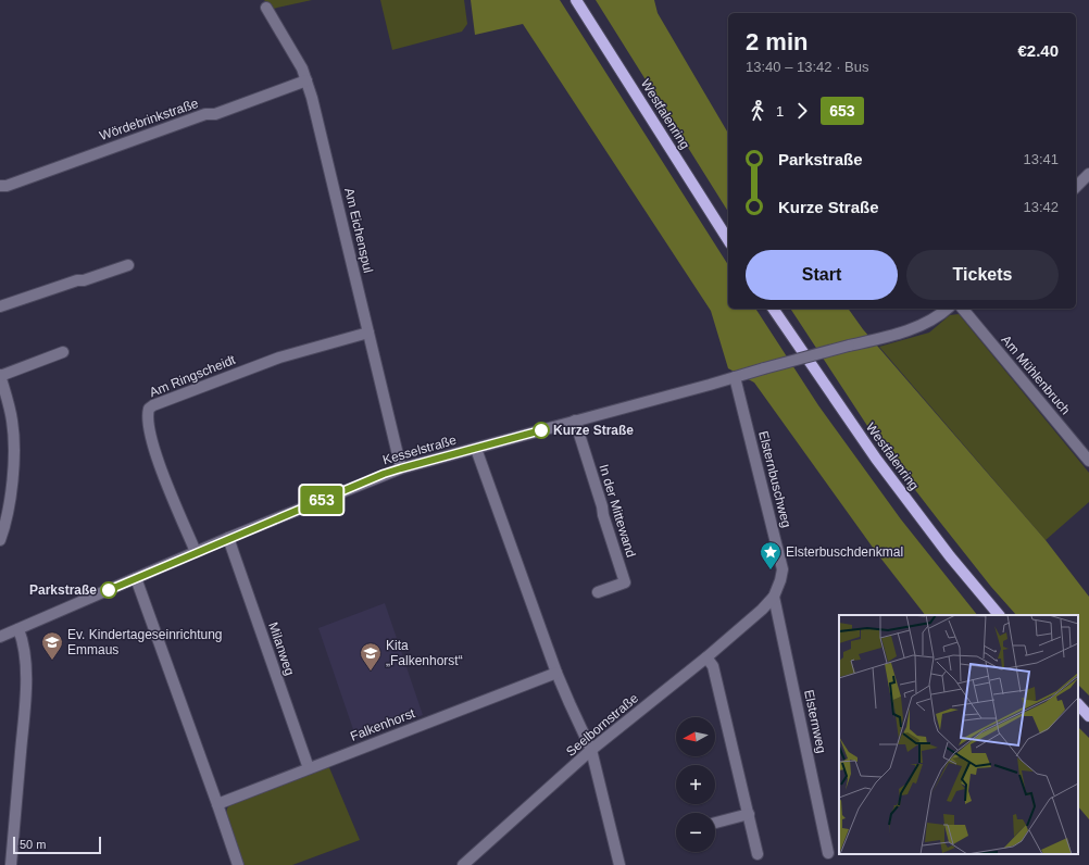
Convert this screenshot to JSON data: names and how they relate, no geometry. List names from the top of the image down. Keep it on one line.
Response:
{"streets":{"main road":["Westfalenring"],"street":["Wördebrinkstraße","Am Eichenspul","Am Mühlenbruch","Am Ringscheidt","Kesselstraße","Elsternbuschweg","In der Mittewand","Milanweg","Elsternweg","Falkenhorst","Seelbornstraße"]},"crossings":[["Wördebrinkstraße","Am Eichenspul"],["Am Eichenspul","Am Ringscheidt"],["Am Eichenspul","Kesselstraße"],["Am Ringscheidt","Kesselstraße"],["Kesselstraße","Elsternbuschweg"],["Kesselstraße","In der Mittewand"],["Kesselstraße","Milanweg"],["Elsternbuschweg","Elsternweg"],["Elsternbuschweg","Seelbornstraße"],["Milanweg","Falkenhorst"]],"places":{"other":["Kurze Straße","Parkstraße"],"place":["Elsterbuschdenkmal"],"school or university":["Ev. Kindertageseinrichtung Emmaus","Kita „Falkenhorst“"]},"lines":["bus line 653"],"scale_bar":"50 m","north":"left","page":{"on_map":"653","heading":["2 min","13:40 – 13:42 · Bus","€2.40"],"legs":["1","653"],"list":[{"name":"Parkstraße","value":"13:41"},{"name":"Kurze Straße","value":"13:42"}],"buttons":["Start","Tickets"],"map_buttons":["+","−"],"scale":"50 m"}}
